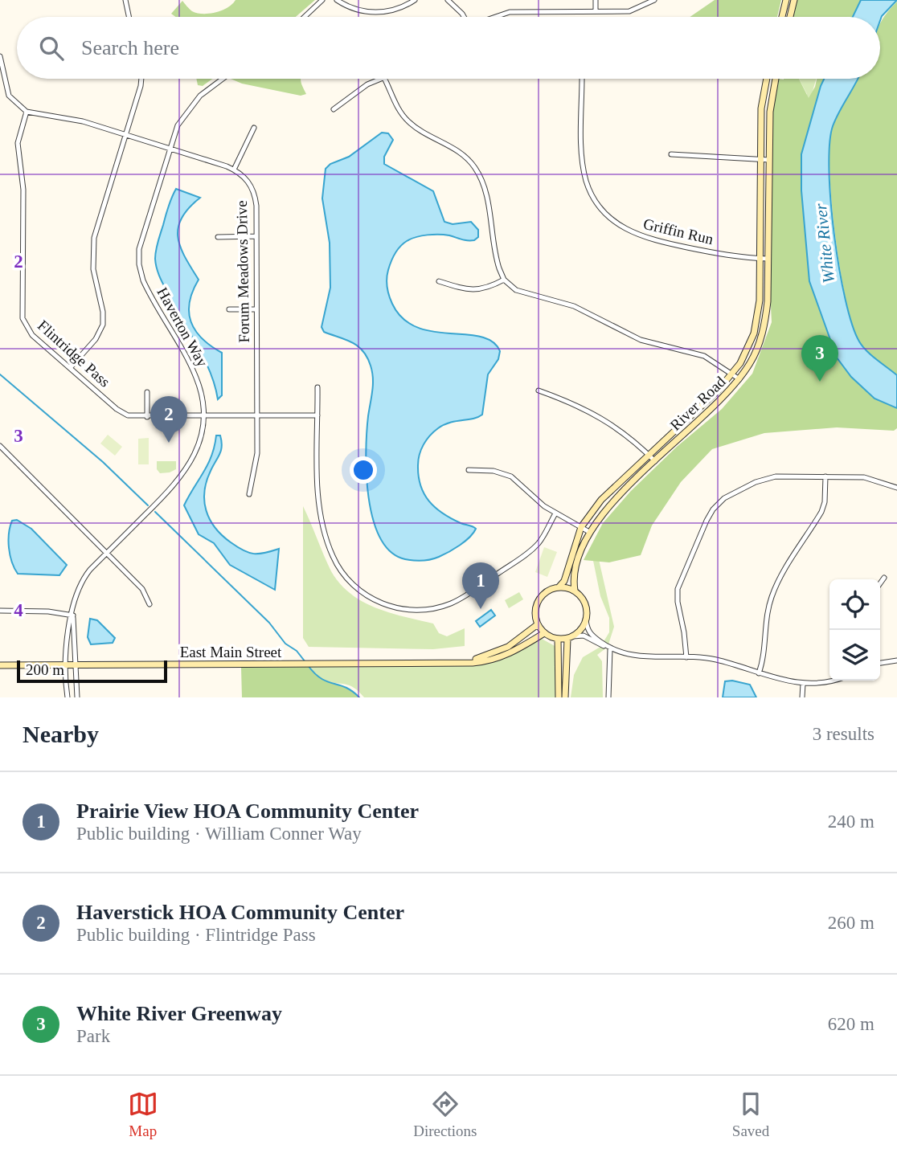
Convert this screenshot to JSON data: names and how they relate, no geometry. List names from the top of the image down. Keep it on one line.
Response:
{"streets":{"main road":["River Road","East Main Street"],"street":["Griffin Run","Forum Meadows Drive","Haverton Way","Flintridge Pass"]},"crossings":[["Griffin Run","River Road"],["Forum Meadows Drive","Haverton Way"],["Forum Meadows Drive","Flintridge Pass"],["Haverton Way","Flintridge Pass"],["Haverton Way","East Main Street"],["River Road","East Main Street"]],"water":["White River"],"scale_bar":"200 m","page":{"search":"Search here","pins":["3","2","1"],"scale":"200 m","heading":["Nearby","3 results"],"list":[{"mark":"1","name":"Prairie View HOA Community Center","note":"Public building · William Conner Way","value":"240 m"},{"mark":"2","name":"Haverstick HOA Community Center","note":"Public building · Flintridge Pass","value":"260 m"},{"mark":"3","name":"White River Greenway","note":"Park","value":"620 m"}],"nav":["Map","Directions","Saved"]},"grid":{"rows":["2","3","4"]}}
